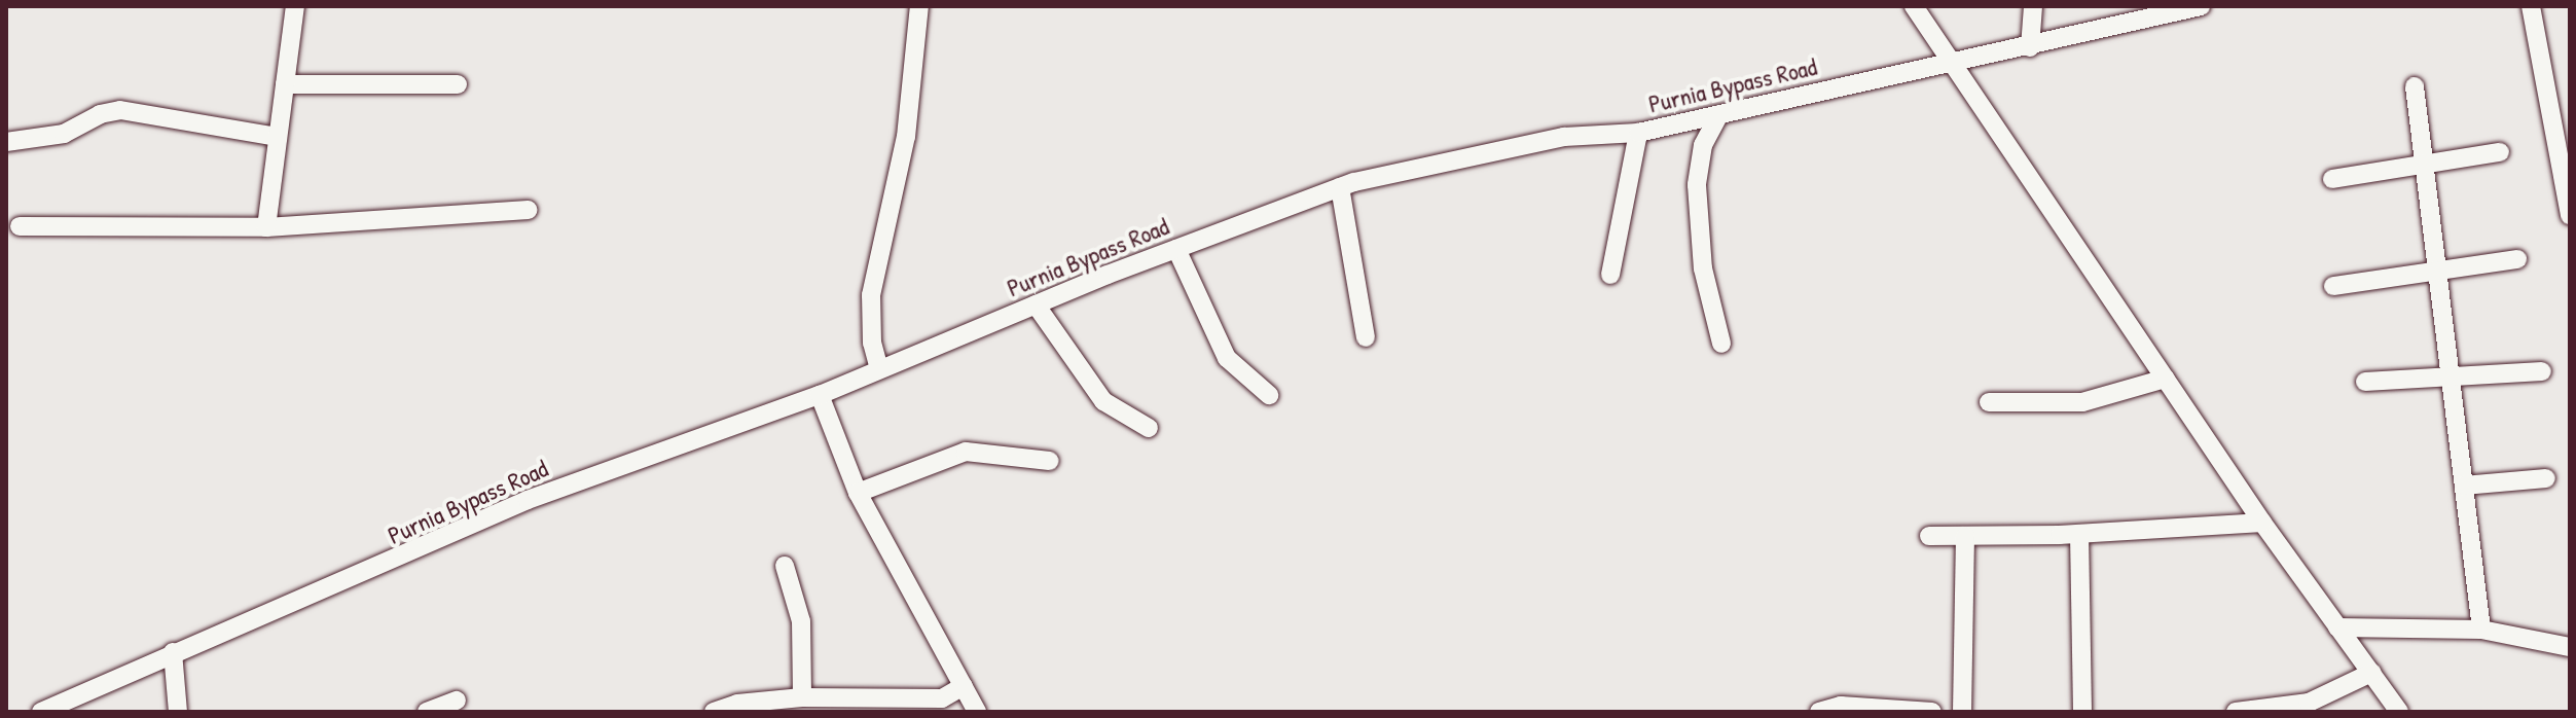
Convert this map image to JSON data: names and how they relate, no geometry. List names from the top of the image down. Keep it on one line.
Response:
{"streets":{"street":["Purnia Bypass Road"]}}
